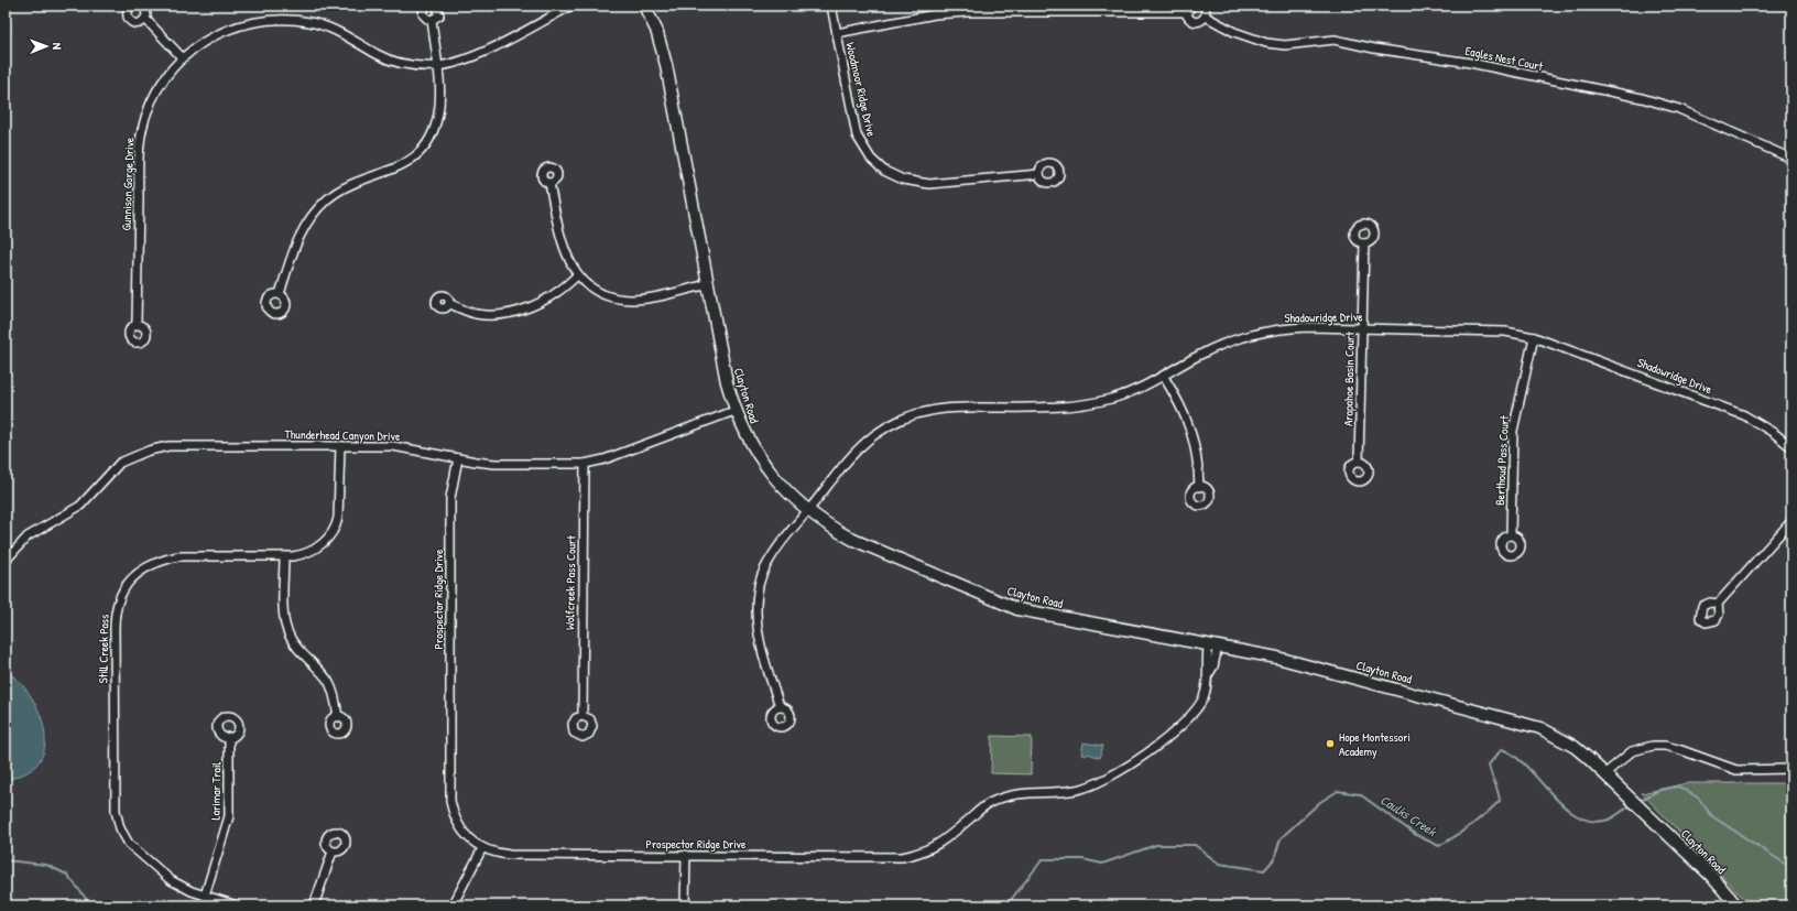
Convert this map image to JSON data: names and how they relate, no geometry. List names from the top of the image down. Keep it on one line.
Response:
{"streets":{"main road":["Clayton Road"],"street":["Eagles Nest Court","Woodmoor Ridge Drive","Gunnison Gorge Drive","Shadowridge Drive","Arapahoe Basin Court","Thunderhead Canyon Drive","Berthoud Pass Court","Wolfcreek Pass Court","Prospector Ridge Drive","Still Creek Pass","Larimar Trail"]},"crossings":[["Shadowridge Drive","Arapahoe Basin Court"],["Shadowridge Drive","Clayton Road"],["Shadowridge Drive","Berthoud Pass Court"],["Clayton Road","Thunderhead Canyon Drive"],["Clayton Road","Prospector Ridge Drive"],["Thunderhead Canyon Drive","Wolfcreek Pass Court"],["Thunderhead Canyon Drive","Prospector Ridge Drive"],["Thunderhead Canyon Drive","Still Creek Pass"],["Still Creek Pass","Larimar Trail"]],"water":["Caulks Creek"],"places":["Hope Montessori Academy"],"north":"right"}
